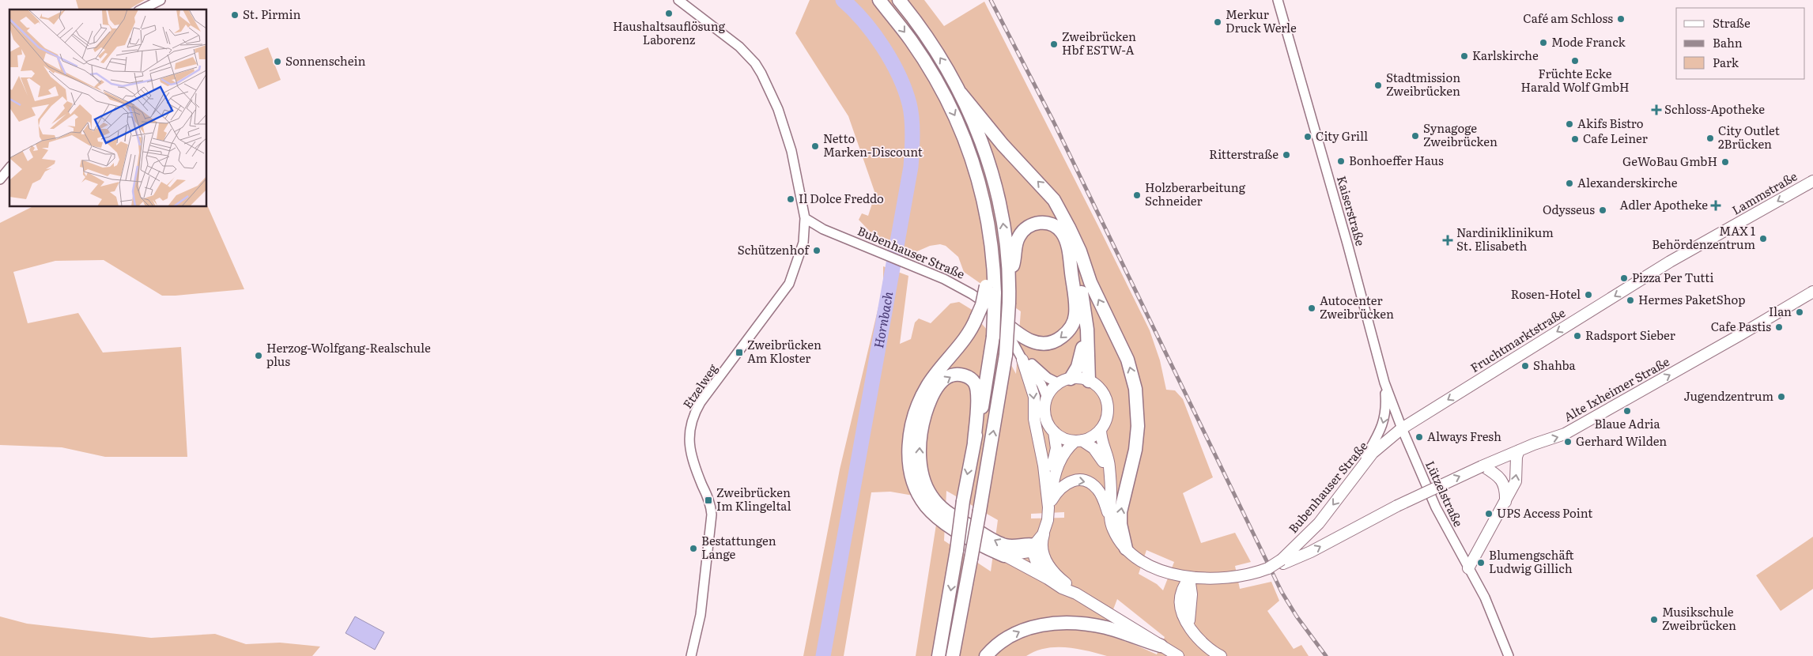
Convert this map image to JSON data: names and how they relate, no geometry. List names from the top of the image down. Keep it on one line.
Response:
{"streets":{"main road":["Lammstraße","Bubenhauser Straße","Fruchtmarktstraße","Alte Ixheimer Straße"],"street":["Kaiserstraße","Etzelweg","Lützelstraße"]},"crossings":[["Lammstraße","Fruchtmarktstraße"],["Kaiserstraße","Bubenhauser Straße"],["Kaiserstraße","Fruchtmarktstraße"],["Kaiserstraße","Lützelstraße"],["Bubenhauser Straße","Fruchtmarktstraße"],["Bubenhauser Straße","Etzelweg"],["Bubenhauser Straße","Alte Ixheimer Straße"],["Bubenhauser Straße","Lützelstraße"],["Fruchtmarktstraße","Lützelstraße"]],"one_way":["Lammstraße","Fruchtmarktstraße","Alte Ixheimer Straße"],"water":["Hornbach"],"places":{"other":["Haushaltsauflösung Laborenz","St. Pirmin","Café am Schloss","Merkur Druck Werle","Mode Franck","Zweibrücken Hbf ESTW-A","Karlskirche","Früchte Ecke Harald Wolf GmbH","Sonnenschein","Stadtmission Zweibrücken","Akifs Bistro","Synagoge Zweibrücken","City Grill","City Outlet 2Brücken","Cafe Leiner","Netto Marken-Discount","Ritterstraße","Bonhoeffer Haus","GeWoBau GmbH","Alexanderskirche","Holzberarbeitung Schneider","Il Dolce Freddo","Odysseus","MAX 1 Behördenzentrum","Schützenhof","Pizza Per Tutti","Rosen-Hotel","Hermes PaketShop","Autocenter Zweibrücken","Ilan","Cafe Pastis","Radsport Sieber","Herzog-Wolfgang-Realschule plus","Shahba","Jugendzentrum","Blaue Adria","Always Fresh","Gerhard Wilden","UPS Access Point","Bestattungen Lange","Blumengschäft Ludwig Gillich","Musikschule Zweibrücken"],"health":["Schloss-Apotheke","Adler Apotheke","Nardiniklinikum St. Elisabeth"],"transit":["Zweibrücken Am Kloster","Zweibrücken Im Klingeltal"]},"legend":["Straße","Bahn","Park"]}
